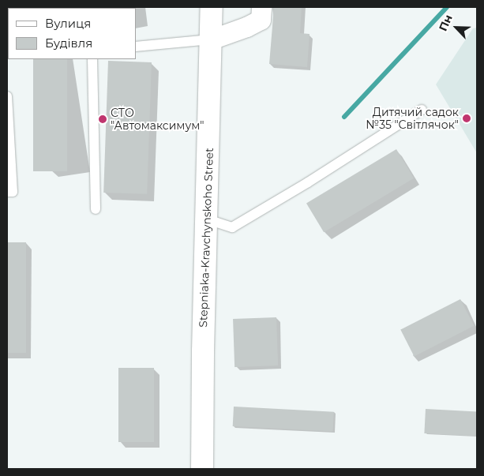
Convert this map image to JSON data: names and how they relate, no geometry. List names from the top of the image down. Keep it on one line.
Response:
{"streets":{"main road":["Stepniaka-Kravchynskoho Street"]},"places":["Дитячий садок №35 \"Світлячок\"","СТО \"Автомаксимум\""],"legend":["Вулиця","Будівля"],"north":"top left"}
